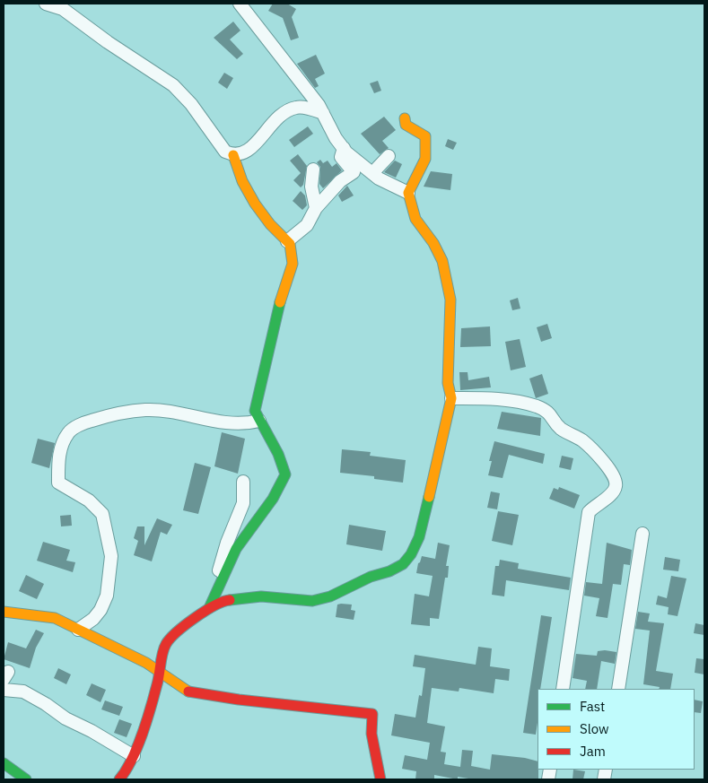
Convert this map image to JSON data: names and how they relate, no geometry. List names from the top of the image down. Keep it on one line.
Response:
{"legend":["Fast","Slow","Jam"]}
